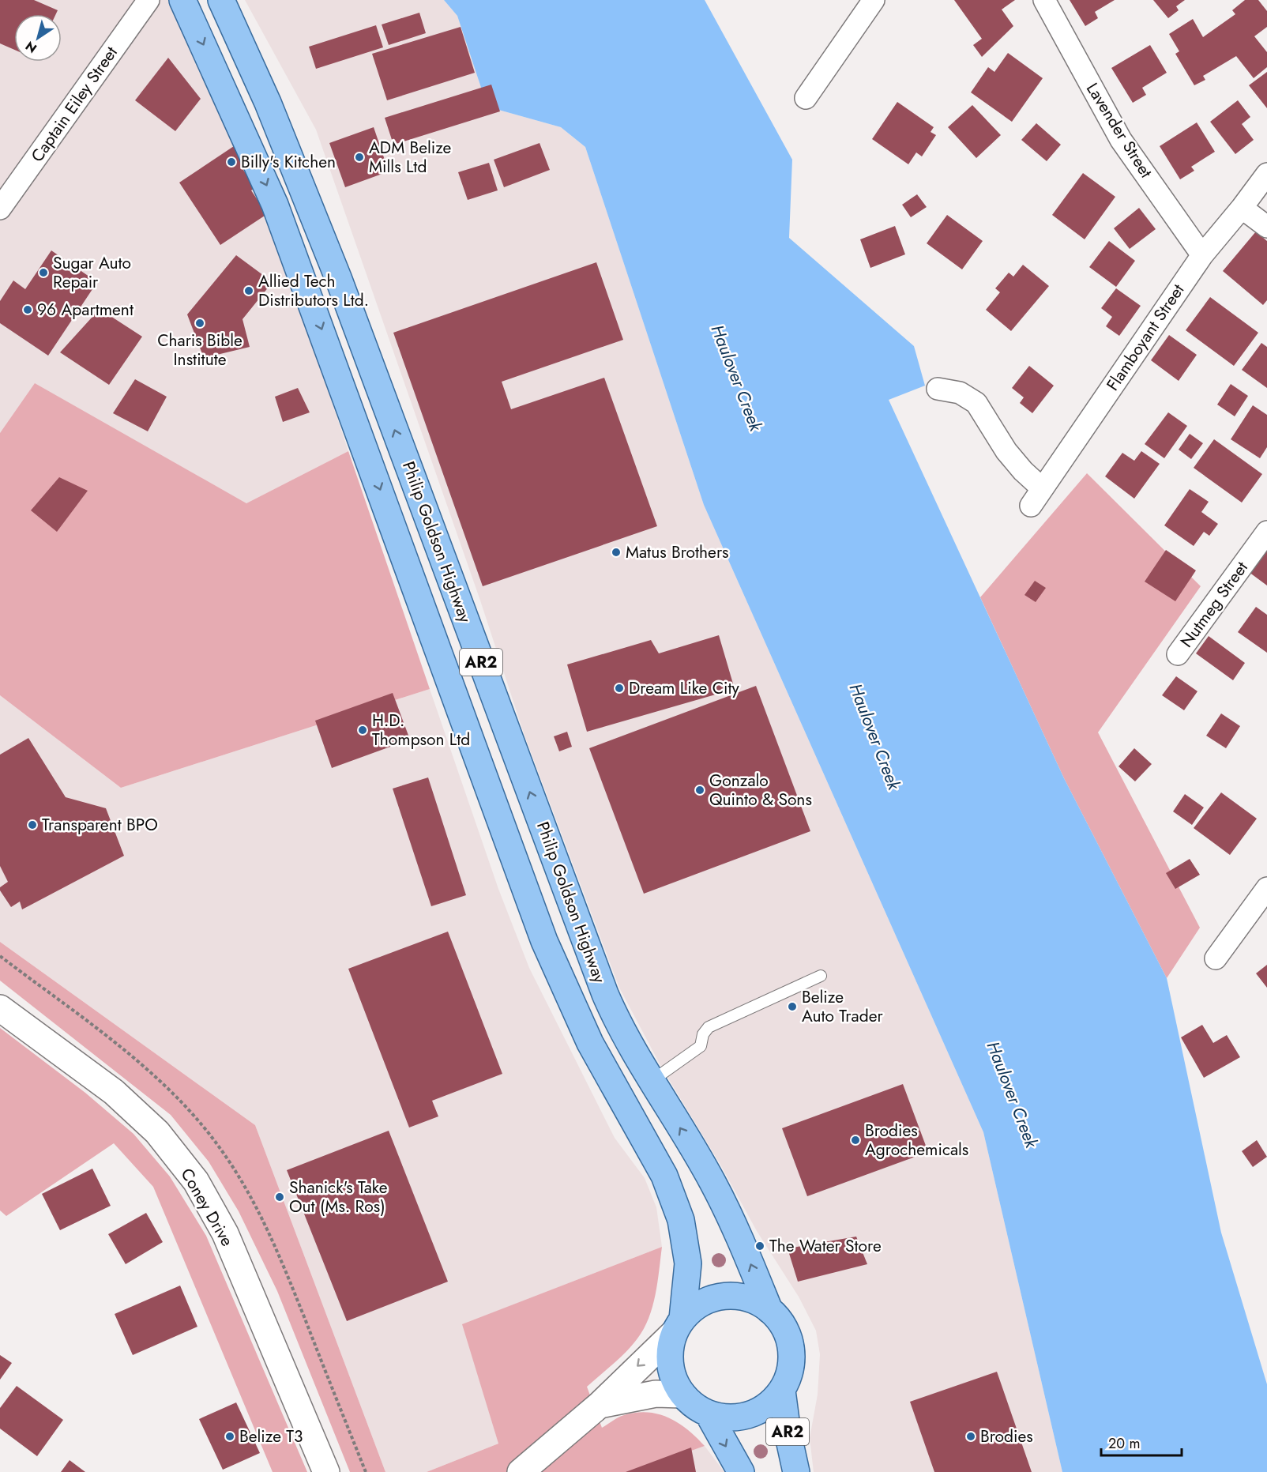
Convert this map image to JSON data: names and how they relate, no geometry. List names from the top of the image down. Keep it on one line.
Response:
{"streets":{"main road":["Philip Goldson Highway","AR2"],"street":["Captain Eiley Street","Lavender Street","Flamboyant Street","Nutmeg Street","Coney Drive"]},"crossings":[["Lavender Street","Flamboyant Street"],["Philip Goldson Highway","AR2"]],"water":["Haulover Creek"],"places":["ADM Belize Mills Ltd","Billy's Kitchen","Sugar Auto Repair","Allied Tech Distributors Ltd.","96 Apartment","Charis Bible Institute","Matus Brothers","Dream Like City","H.D. Thompson Ltd","Gonzalo Quinto & Sons","Transparent BPO","Belize Auto Trader","Brodies Agrochemicals","Shanick's Take Out (Ms. Ros)","The Water Store","Belize T3","Brodies"],"scale_bar":"20 m","north":"bottom left"}
